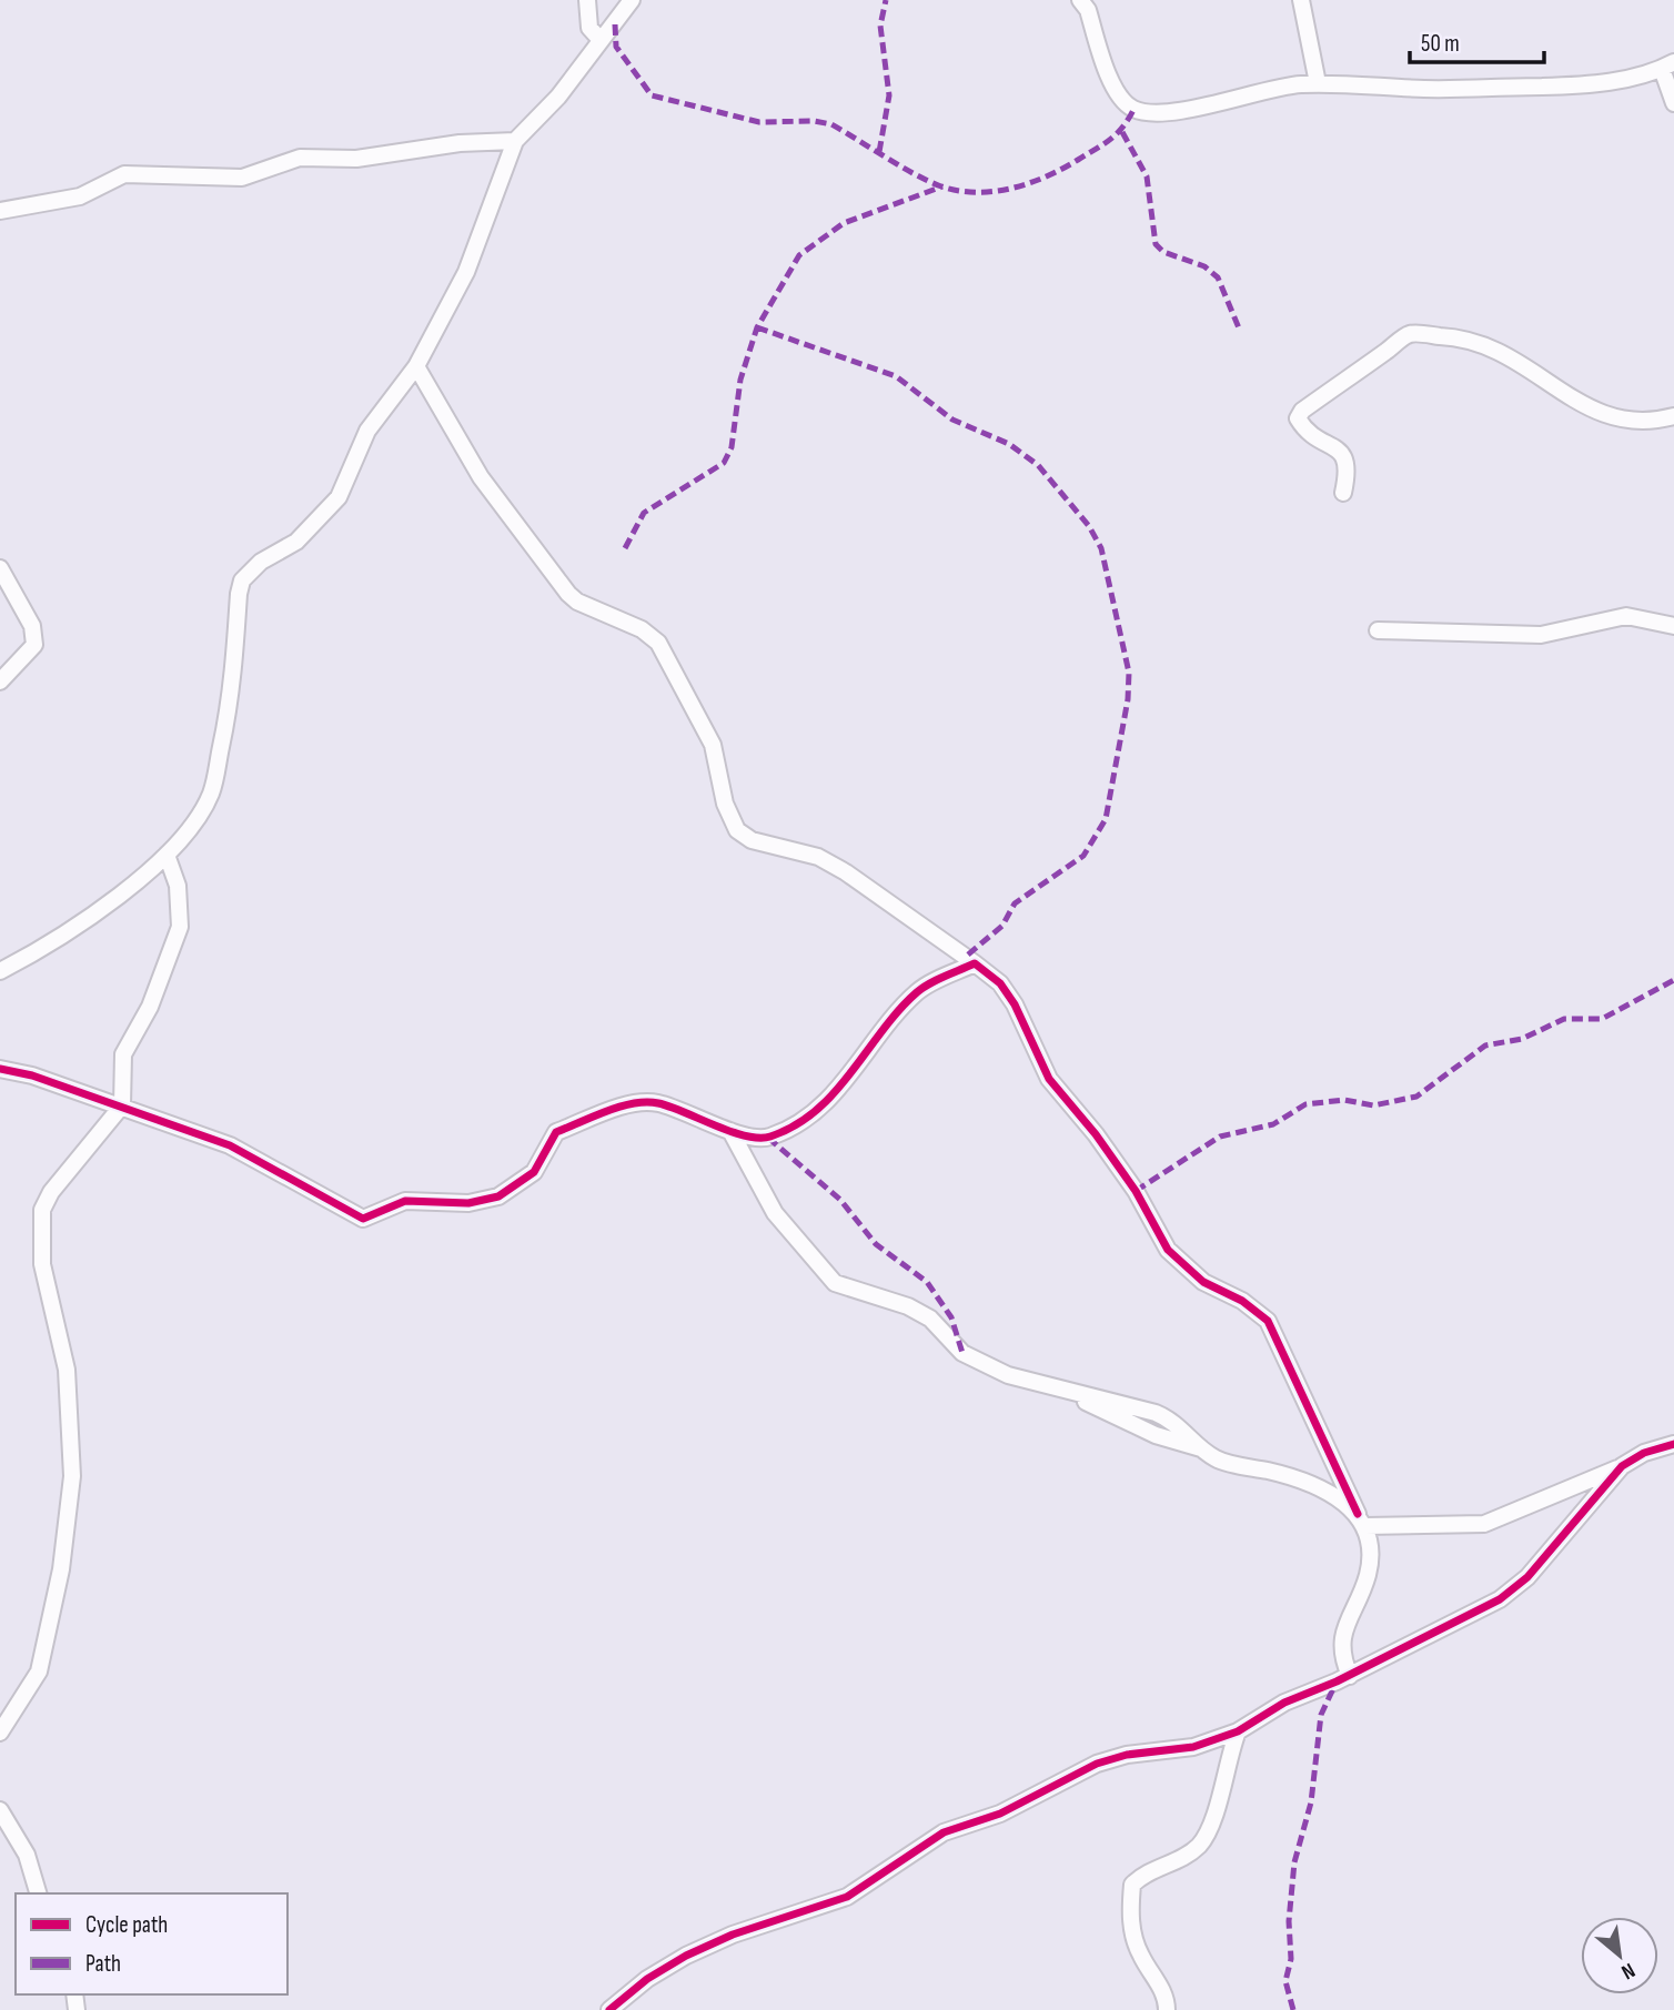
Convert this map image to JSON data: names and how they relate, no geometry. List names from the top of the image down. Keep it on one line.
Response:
{"legend":["Cycle path","Path"],"scale_bar":"50 m","north":"bottom right"}
